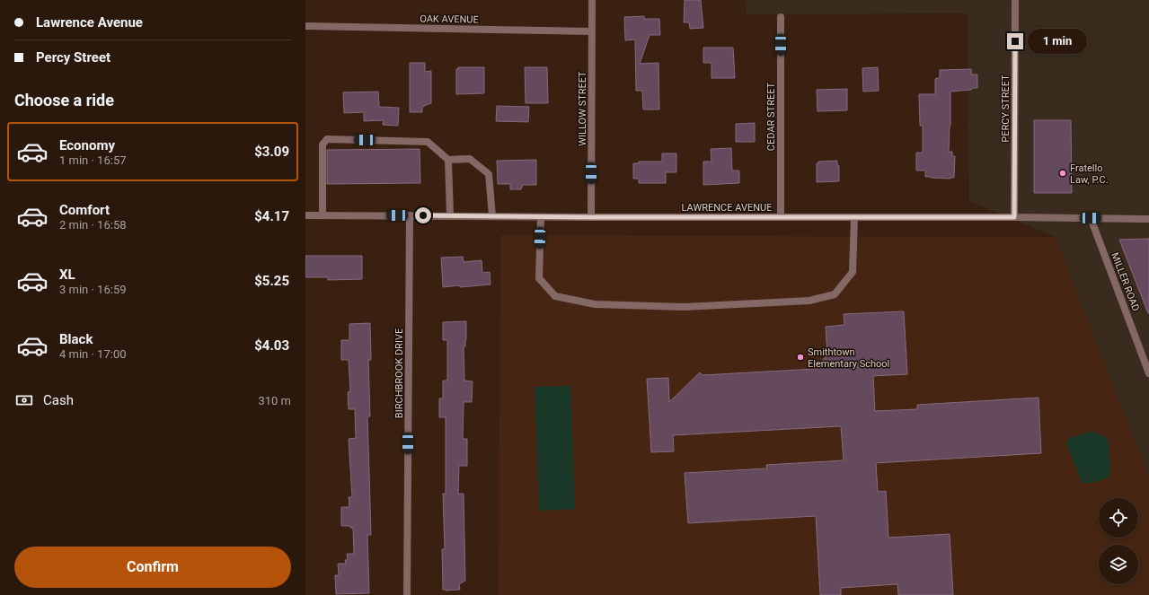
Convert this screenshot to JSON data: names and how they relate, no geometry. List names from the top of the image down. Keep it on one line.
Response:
{"streets":{"street":["OAK AVENUE","WILLOW STREET","PERCY STREET","CEDAR STREET","LAWRENCE AVENUE","MILLER ROAD","BIRCHBROOK DRIVE"]},"crossings":[["OAK AVENUE","WILLOW STREET"],["WILLOW STREET","LAWRENCE AVENUE"],["PERCY STREET","LAWRENCE AVENUE"],["CEDAR STREET","LAWRENCE AVENUE"],["LAWRENCE AVENUE","MILLER ROAD"],["LAWRENCE AVENUE","BIRCHBROOK DRIVE"]],"places":["Fratello Law, P.C.","Smithtown Elementary School"],"page":{"banner":["Lawrence Avenue","Percy Street"],"bubble":"1 min","heading":"Choose a ride","list":[{"name":"Economy","note":"1 min · 16:57","value":"$3.09"},{"name":"Comfort","note":"2 min · 16:58","value":"$4.17"},{"name":"XL","note":"3 min · 16:59","value":"$5.25"},{"name":"Black","note":"4 min · 17:00","value":"$4.03"}],"pay":["Cash","310 m"],"buttons":"Confirm"}}
